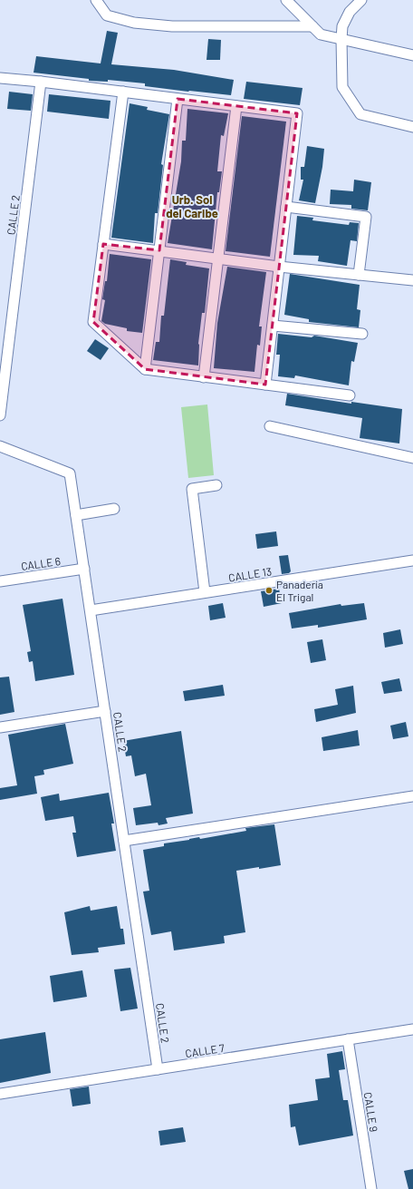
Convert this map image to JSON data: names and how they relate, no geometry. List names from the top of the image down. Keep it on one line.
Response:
{"streets":{"street":["CALLE 2","CALLE 6","CALLE 13","CALLE 7","CALLE 9"]},"crossings":[["CALLE 2","CALLE 6"],["CALLE 2","CALLE 13"],["CALLE 2","CALLE 7"],["CALLE 7","CALLE 9"]],"districts":["Urb. Sol del Caribe"],"places":["Panadería El Trigal"]}
